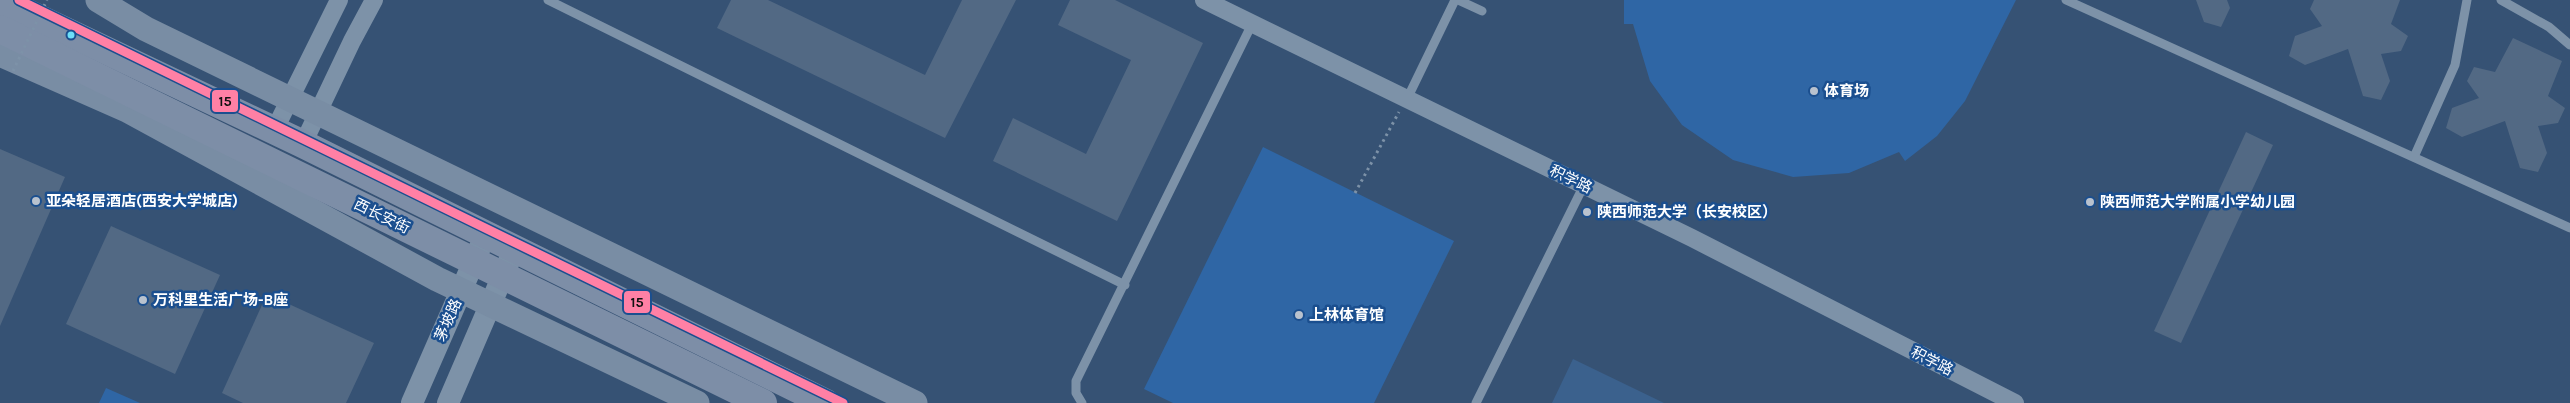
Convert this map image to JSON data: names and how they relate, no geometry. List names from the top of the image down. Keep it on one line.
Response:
{"streets":{"main road":["西长安街"],"street":["积学路","茅坡路"]},"crossings":[["西长安街","茅坡路"]],"places":["体育场","亚朵轻居酒店(西安大学城店)","陕西师范大学附属小学幼儿园","陕西师范大学（长安校区）","万科里生活广场-B座","上林体育馆"],"lines":["transit line 15"]}
